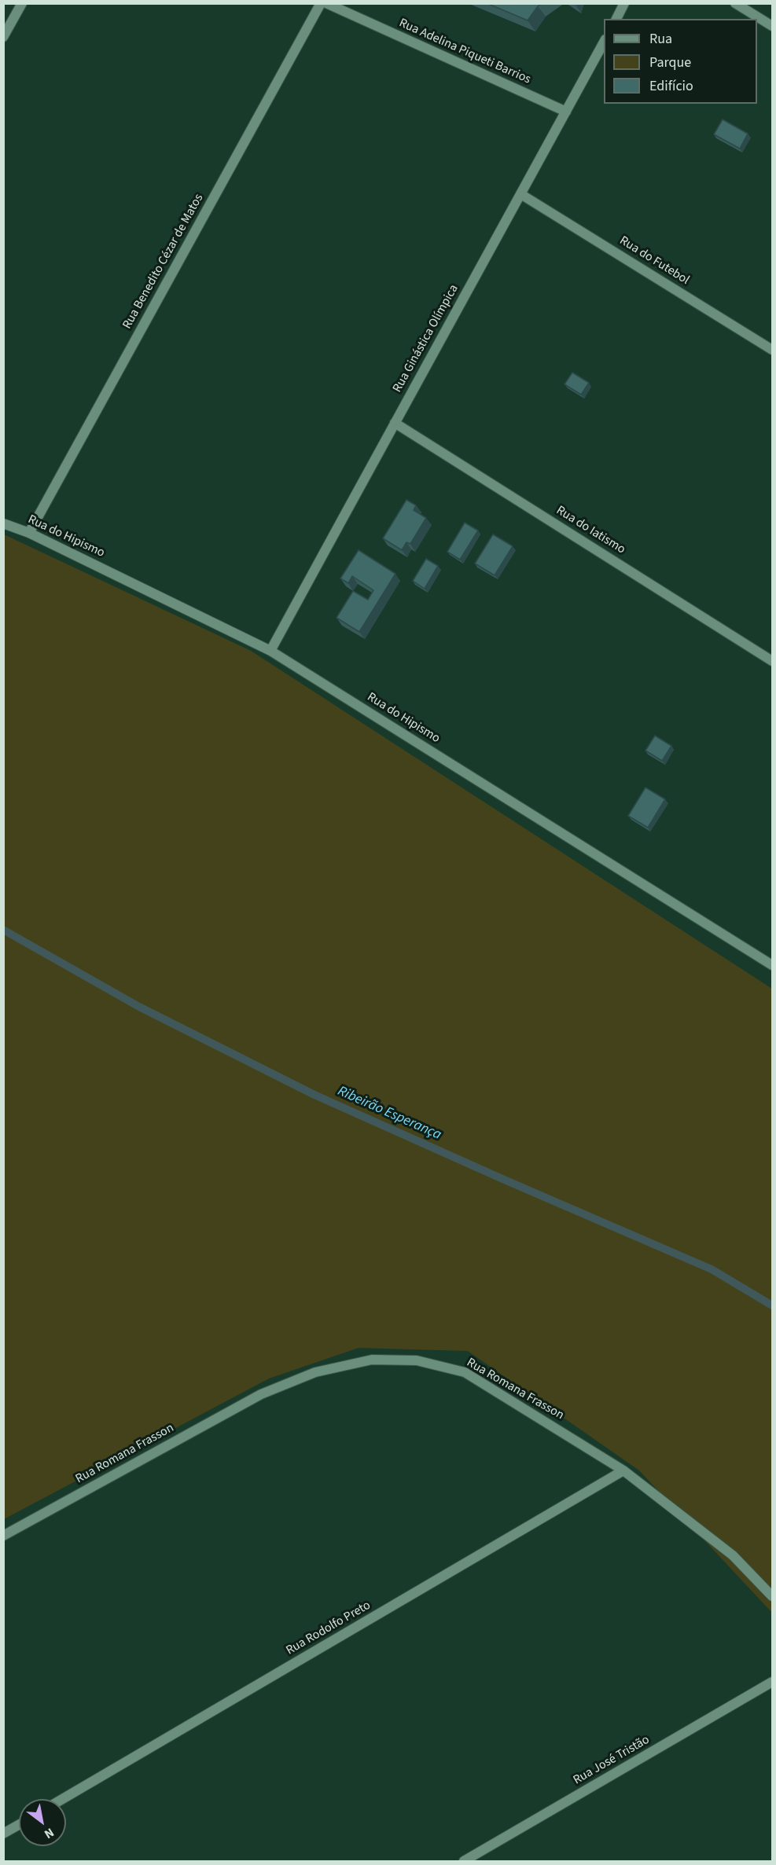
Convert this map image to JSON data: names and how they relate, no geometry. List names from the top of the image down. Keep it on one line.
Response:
{"streets":{"street":["Rua Adelina Piqueti Barrios","Rua do Futebol","Rua Benedito Cézar de Matos","Rua Ginástica Olímpica","Rua do Iatismo","Rua do Hipismo","Rua Romana Frasson","Rua Rodolfo Preto","Rua José Tristão"]},"crossings":[["Rua Adelina Piqueti Barrios","Rua Ginástica Olímpica"],["Rua do Futebol","Rua Ginástica Olímpica"],["Rua Benedito Cézar de Matos","Rua do Hipismo"],["Rua Ginástica Olímpica","Rua do Iatismo"],["Rua Ginástica Olímpica","Rua do Hipismo"],["Rua Romana Frasson","Rua Rodolfo Preto"]],"water":["Ribeirão Esperança"],"legend":["Rua","Parque","Edifício"],"north":"bottom right"}
